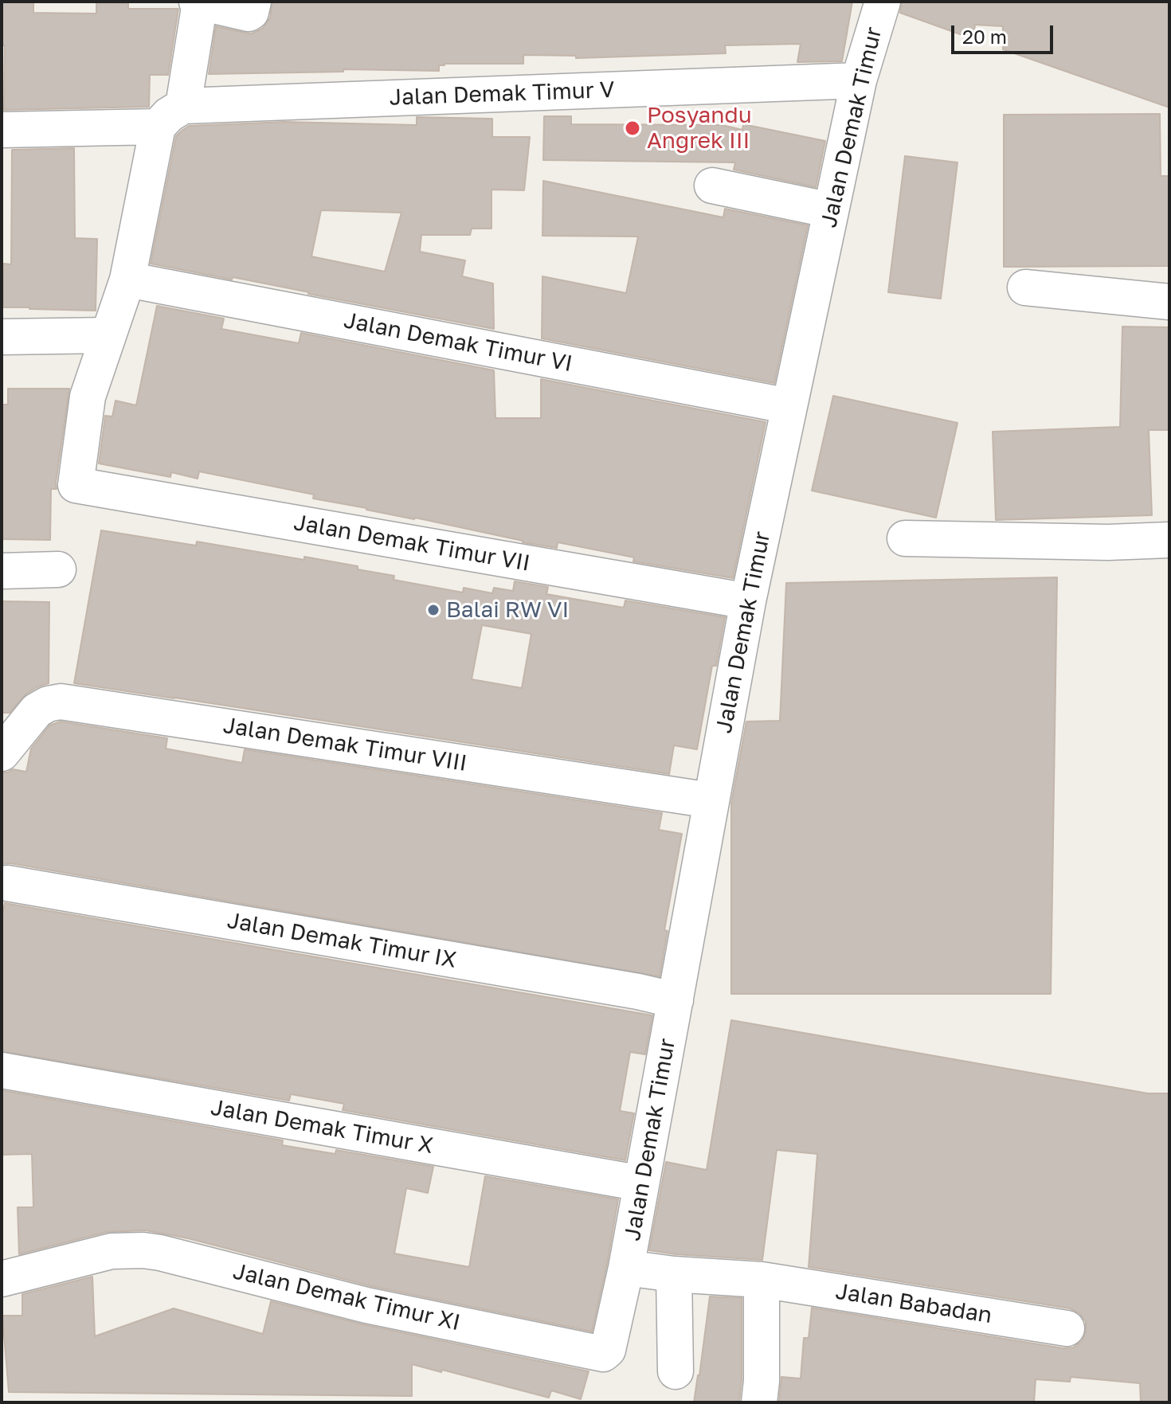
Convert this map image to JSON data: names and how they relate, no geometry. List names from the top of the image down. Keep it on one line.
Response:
{"streets":{"street":["Jalan Demak Timur V","Jalan Demak Timur","Jalan Demak Timur VI","Jalan Demak Timur VII","Jalan Demak Timur VIII","Jalan Demak Timur IX","Jalan Demak Timur X","Jalan Demak Timur XI","Jalan Babadan"]},"crossings":[["Jalan Demak Timur V","Jalan Demak Timur"],["Jalan Demak Timur","Jalan Demak Timur VI"],["Jalan Demak Timur","Jalan Demak Timur VII"],["Jalan Demak Timur","Jalan Demak Timur VIII"],["Jalan Demak Timur","Jalan Demak Timur IX"],["Jalan Demak Timur","Jalan Demak Timur X"],["Jalan Demak Timur","Jalan Demak Timur XI"],["Jalan Demak Timur","Jalan Babadan"],["Jalan Demak Timur XI","Jalan Babadan"]],"places":["Posyandu Angrek III","Balai RW VI"],"scale_bar":"20 m"}
